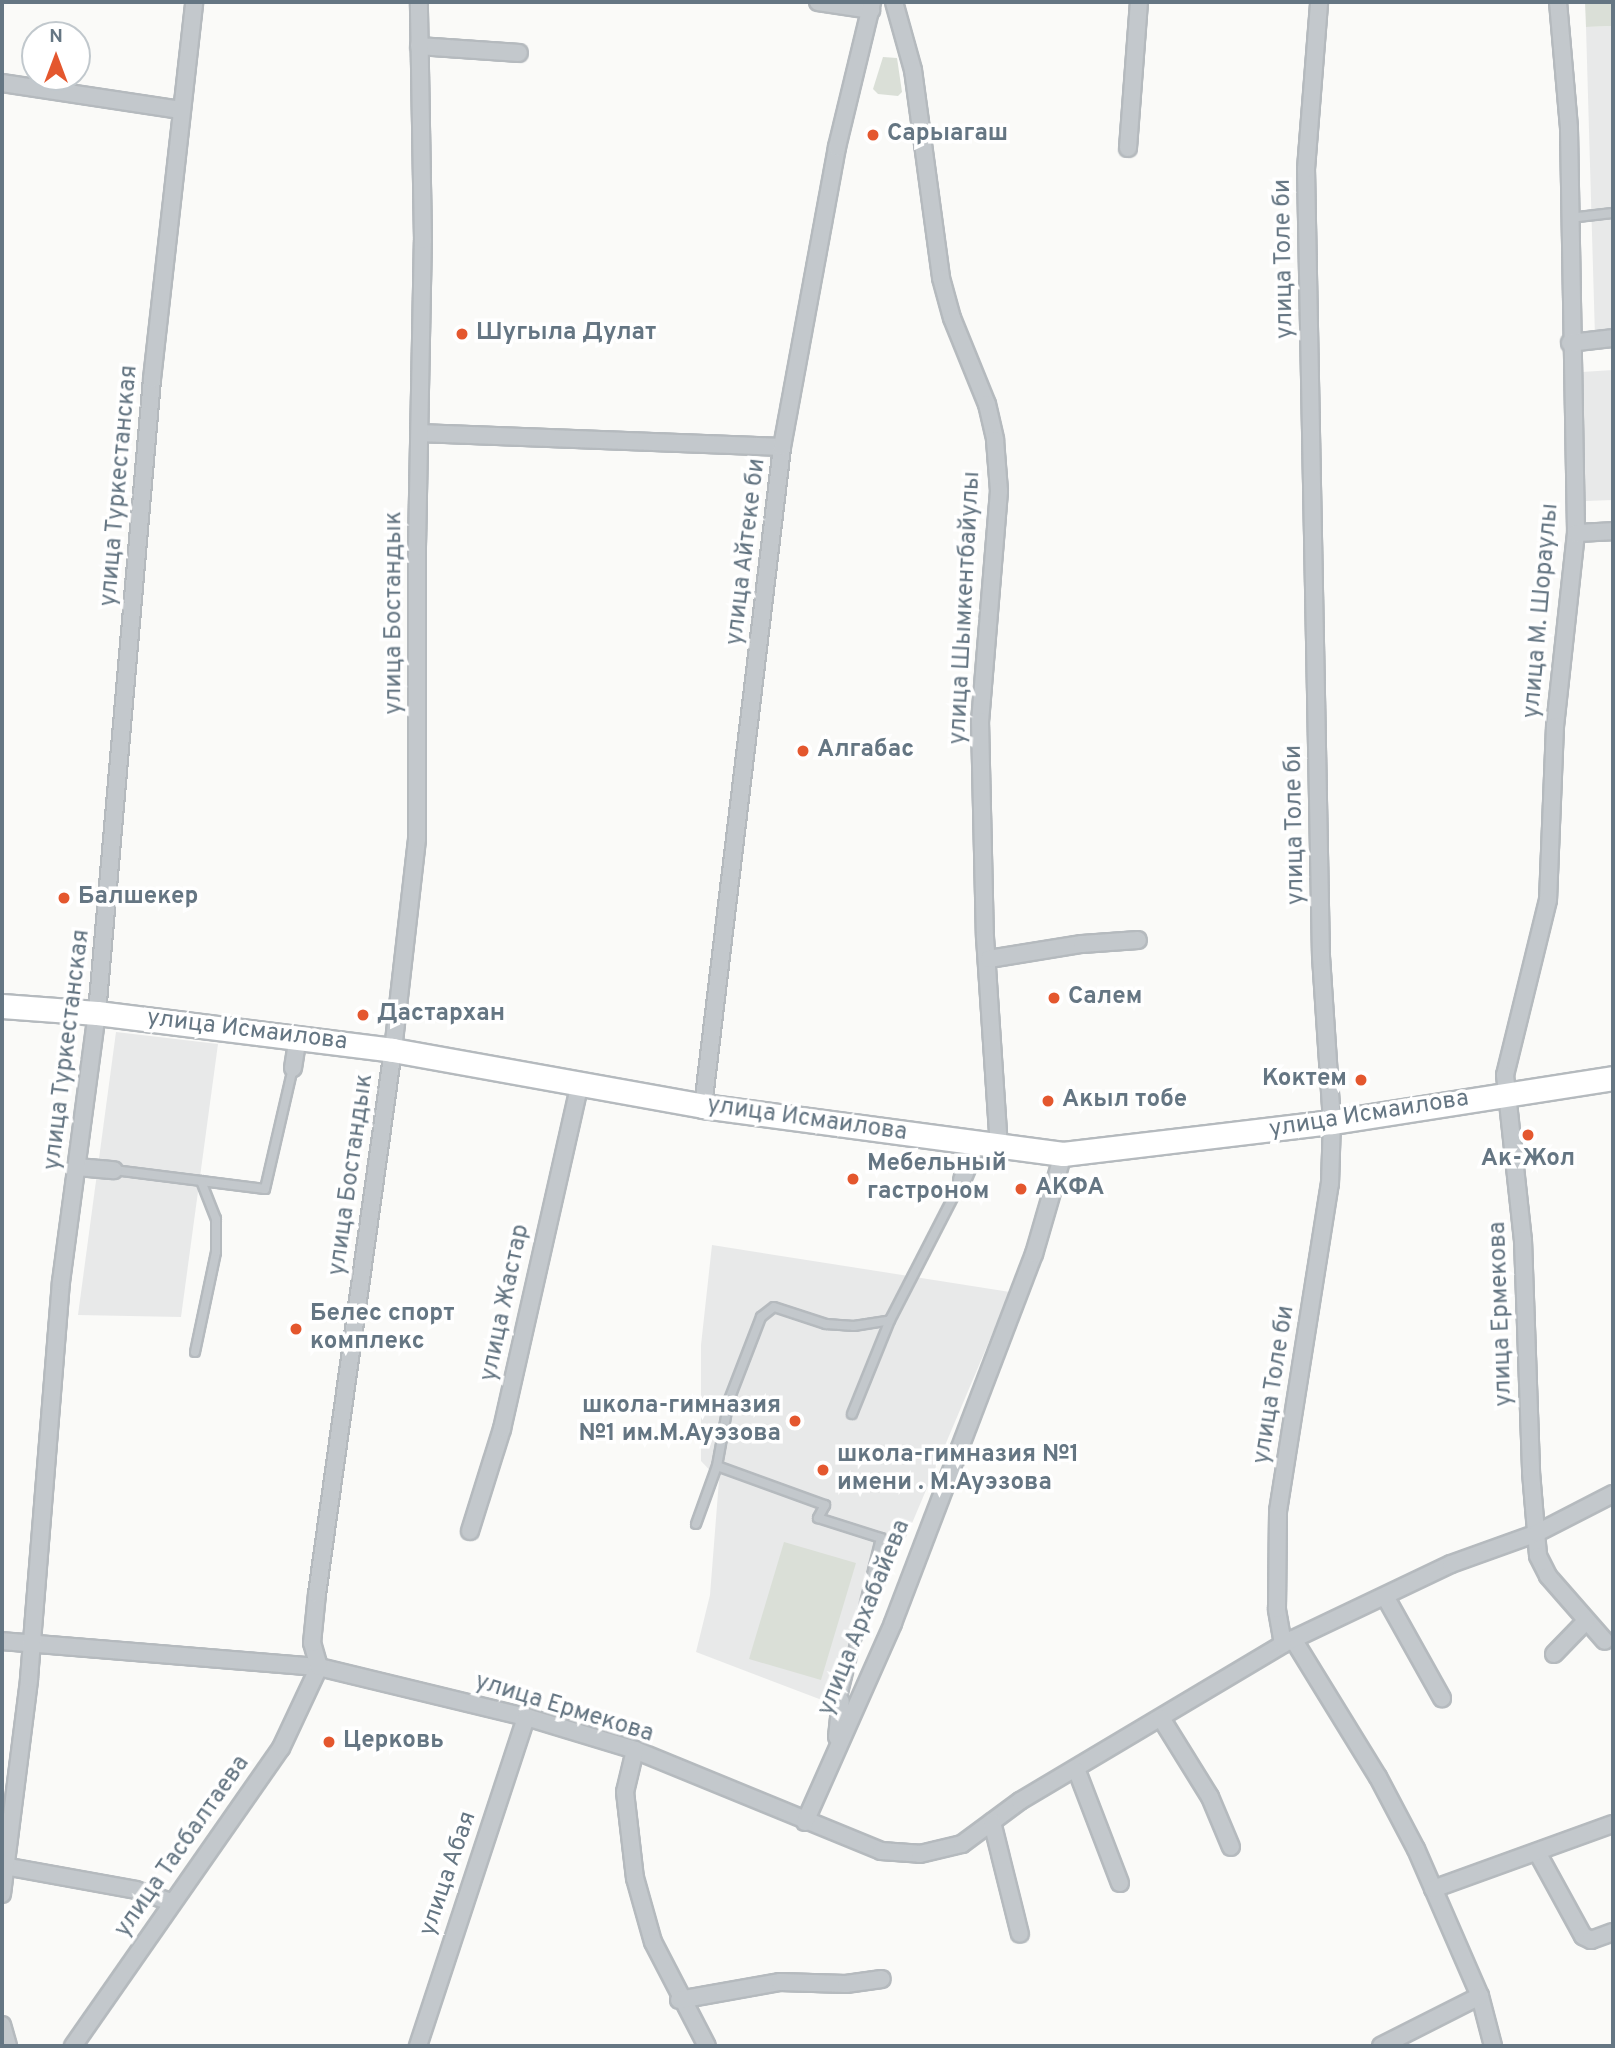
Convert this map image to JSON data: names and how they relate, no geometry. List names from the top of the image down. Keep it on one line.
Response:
{"streets":{"main road":["улица Исмаилова"],"street":["улица Толе би","улица Туркестанская","улица Айтеке би","улица Шымкентбайулы","улица М. Шораулы","улица Бостандык","улица Жастар","улица Ермекова","улица Архабайева","улица Тасбалтаева","улица Абая"]},"crossings":[["улица Толе би","улица Исмаилова"],["улица Толе би","улица Ермекова"],["улица Туркестанская","улица Исмаилова"],["улица Туркестанская","улица Ермекова"],["улица Айтеке би","улица Исмаилова"],["улица Шымкентбайулы","улица Исмаилова"],["улица М. Шораулы","улица Исмаилова"],["улица М. Шораулы","улица Ермекова"],["улица Бостандык","улица Исмаилова"],["улица Бостандык","улица Ермекова"],["улица Бостандык","улица Тасбалтаева"],["улица Исмаилова","улица Жастар"],["улица Исмаилова","улица Ермекова"],["улица Исмаилова","улица Архабайева"],["улица Ермекова","улица Архабайева"],["улица Ермекова","улица Тасбалтаева"],["улица Ермекова","улица Абая"]],"places":["Сарыагаш","Шугыла Дулат","Алгабас","Балшекер","Салем","Дастархан","Коктем","Акыл тобе","Ак-Жол","Мебельный гастроном","АКФА","Белес спорт комплекс","школа-гимназия №1 им.М.Ауэзова","школа-гимназия №1 имени . М.Ауэзова","Церковь"],"north":"top"}
